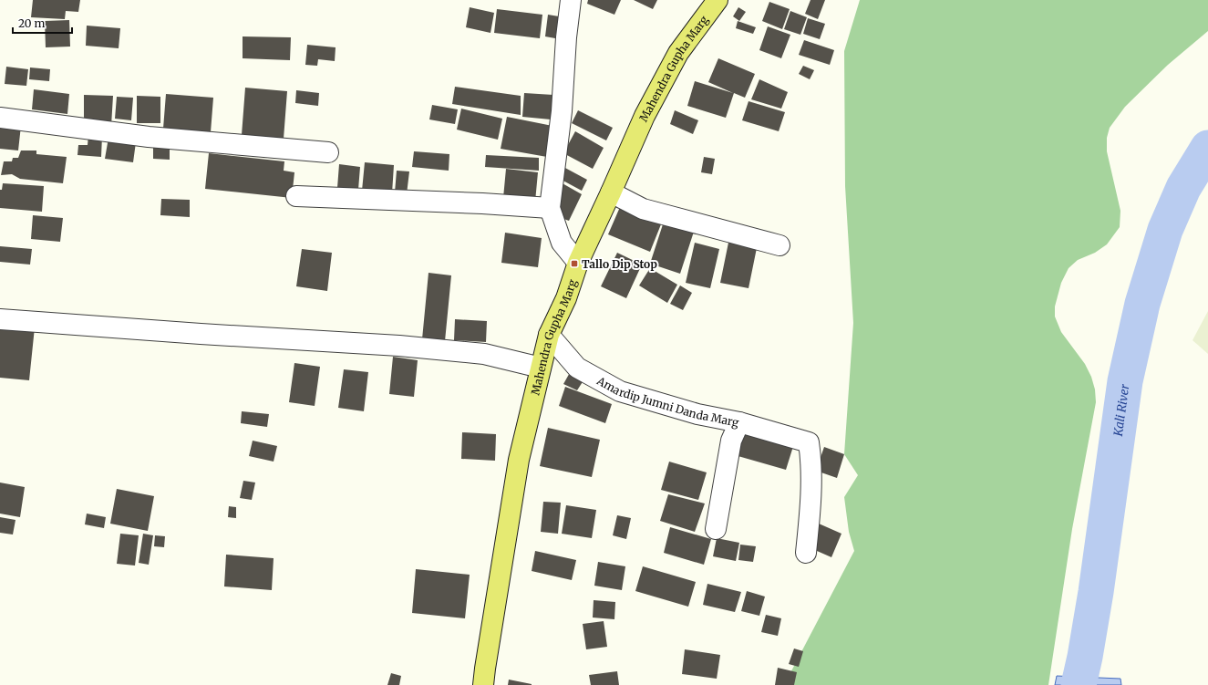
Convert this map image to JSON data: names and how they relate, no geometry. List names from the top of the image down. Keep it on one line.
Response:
{"streets":{"main road":["Mahendra Gupha Marg"],"street":["Amardip Jumni Danda Marg"]},"crossings":[["Mahendra Gupha Marg","Amardip Jumni Danda Marg"]],"water":["Kali River"],"places":{"transit":["Tallo Dip Stop"]},"scale_bar":"20 m"}
